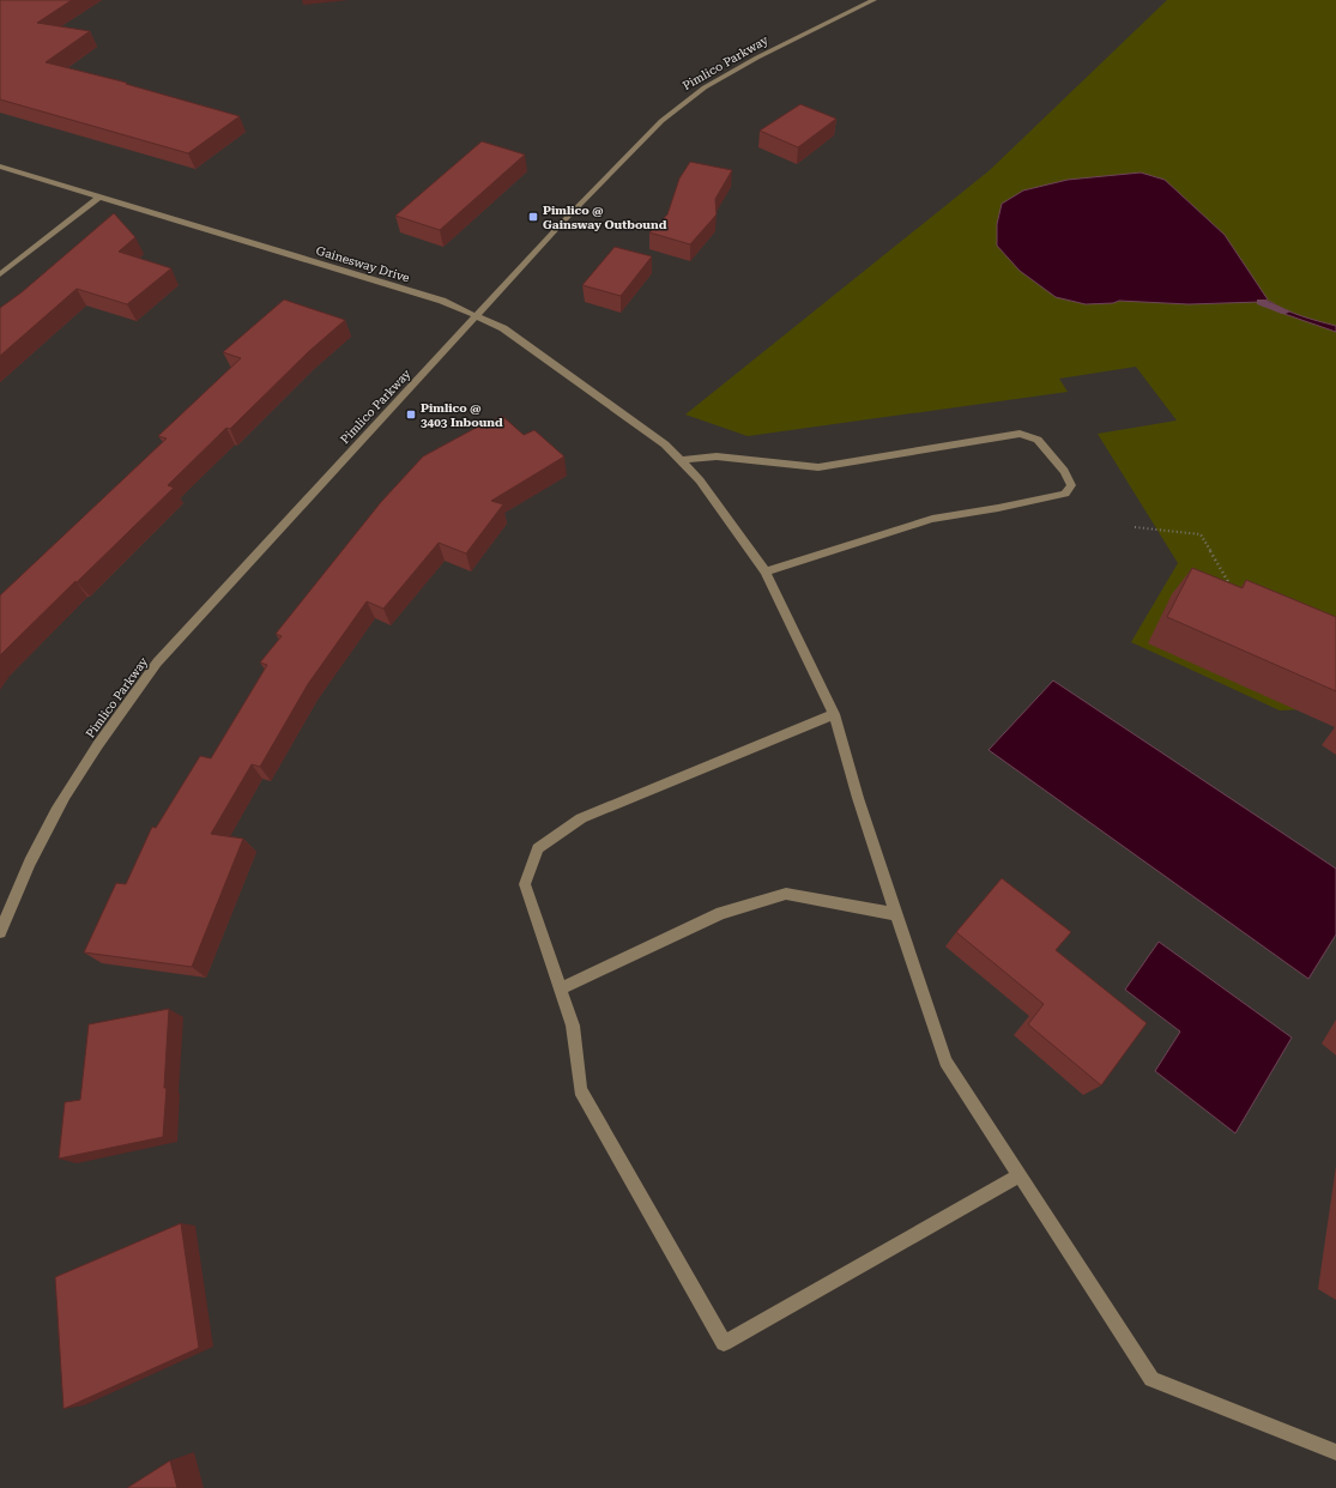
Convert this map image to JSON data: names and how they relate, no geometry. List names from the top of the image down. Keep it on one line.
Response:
{"streets":{"street":["Pimlico Parkway","Gainesway Drive"]},"crossings":[["Pimlico Parkway","Gainesway Drive"]],"places":{"transit":["Pimlico @ Gainsway Outbound","Pimlico @ 3403 Inbound"]}}
